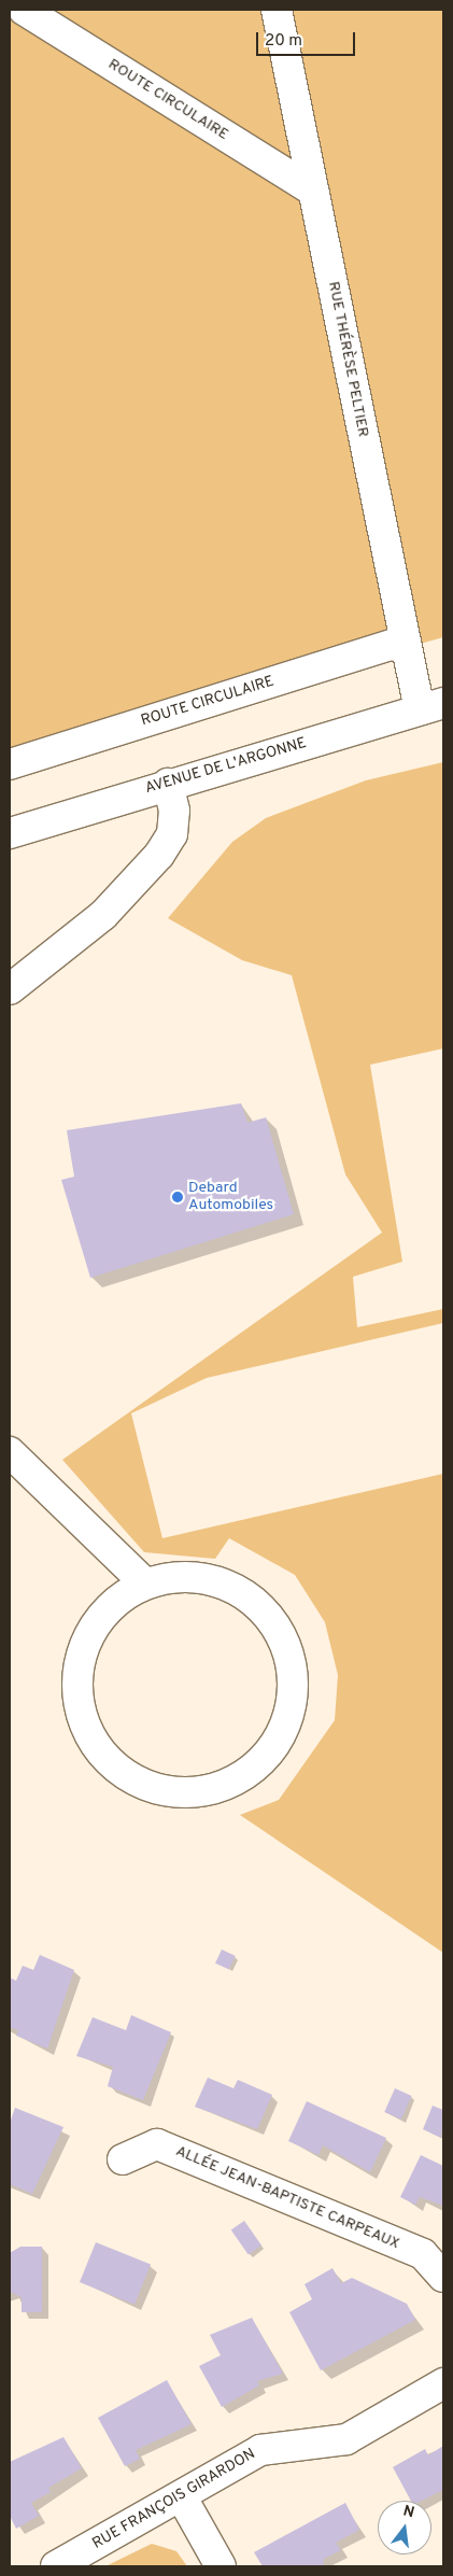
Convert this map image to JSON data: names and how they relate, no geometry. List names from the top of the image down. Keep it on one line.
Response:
{"streets":{"street":["ROUTE CIRCULAIRE","RUE THÉRÈSE PELTIER","AVENUE DE L'ARGONNE","ALLÉE JEAN-BAPTISTE CARPEAUX","RUE FRANÇOIS GIRARDON"]},"crossings":[["ROUTE CIRCULAIRE","RUE THÉRÈSE PELTIER"],["RUE THÉRÈSE PELTIER","AVENUE DE L'ARGONNE"]],"places":["Debard Automobiles"],"scale_bar":"20 m","north":"top"}
